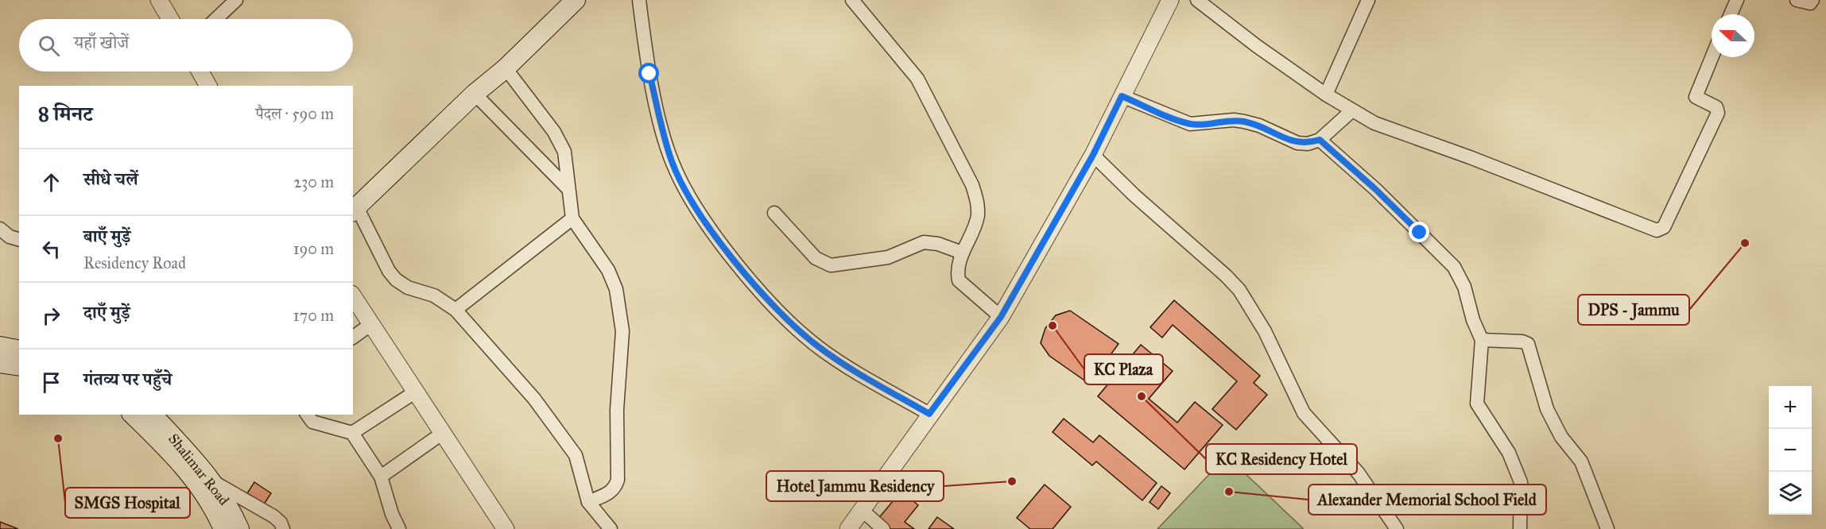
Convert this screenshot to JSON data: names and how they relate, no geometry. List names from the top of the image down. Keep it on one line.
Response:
{"streets":{"main road":["Shalimar Road"]},"places":["DPS - Jammu","KC Plaza","KC Residency Hotel","SMGS Hospital","Hotel Jammu Residency","Alexander Memorial School Field"],"north":"left","page":{"search":"यहाँ खोजें","heading":["8 मिनट","पैदल · 590 m"],"list":[["सीधे चलें","230 m"],["बाएँ मुड़ें","Residency Road","190 m"],["दाएँ मुड़ें","170 m"],"गंतव्य पर पहुँचे"],"map_buttons":["+","−"]}}
